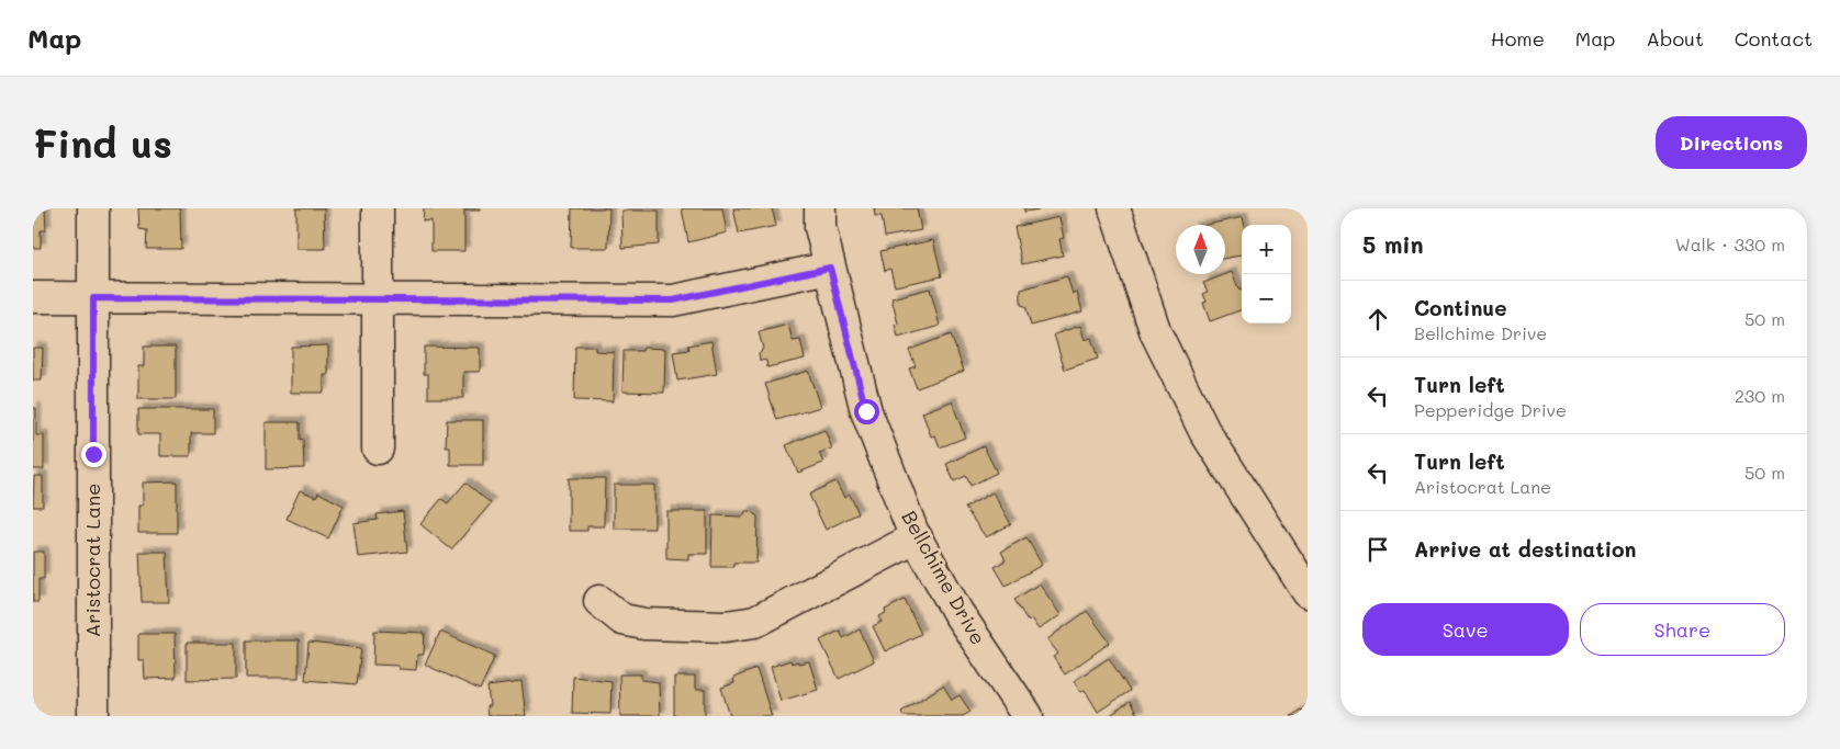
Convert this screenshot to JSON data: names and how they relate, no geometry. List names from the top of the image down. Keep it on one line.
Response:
{"streets":{"street":["Aristocrat Lane","Bellchime Drive"]},"north":"top","page":{"header":"Map","nav":["Home","Map","About","Contact"],"buttons":["Directions",["Save","Share"]],"title":"Find us","heading":["5 min","Walk · 330 m"],"map_buttons":["+","−"],"list":[["Continue","Bellchime Drive","50 m"],["Turn left","Pepperidge Drive","230 m"],["Turn left","Aristocrat Lane","50 m"],"Arrive at destination"]}}
